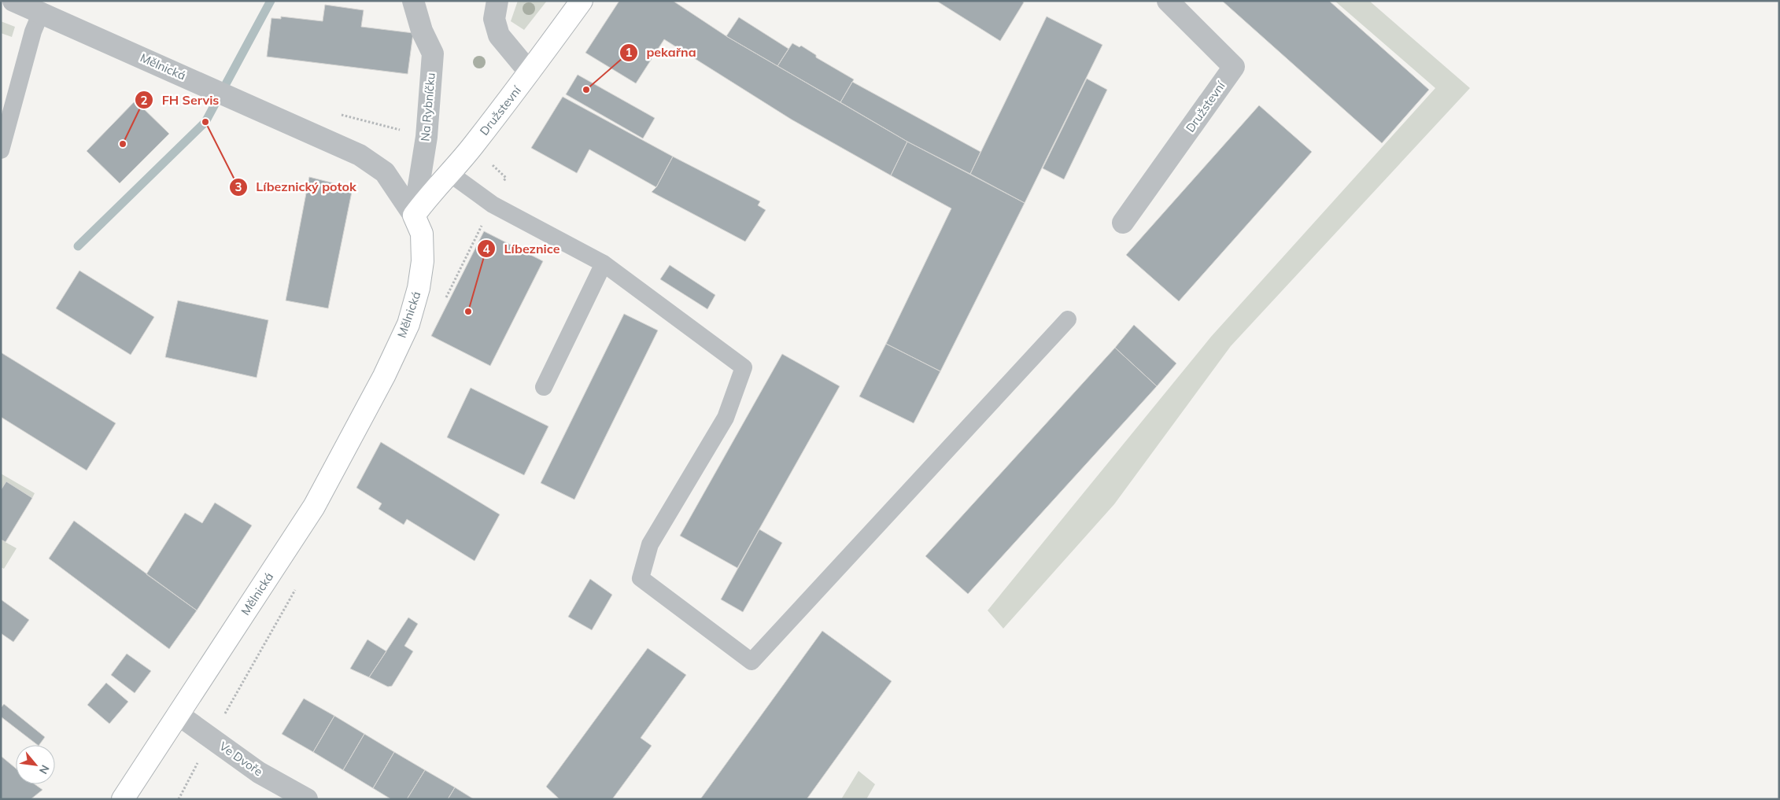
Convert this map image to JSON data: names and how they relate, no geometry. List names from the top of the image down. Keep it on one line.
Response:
{"streets":{"street":["Mělnická","Na Rybníčku","Družstevní","Ve Dvoře"]},"crossings":[["Mělnická","Na Rybníčku"],["Mělnická","Družstevní"],["Mělnická","Ve Dvoře"],["Na Rybníčku","Družstevní"]],"places":["pekařna","Líbeznický potok","FH Servis","Líbeznice"],"north":"bottom right"}
